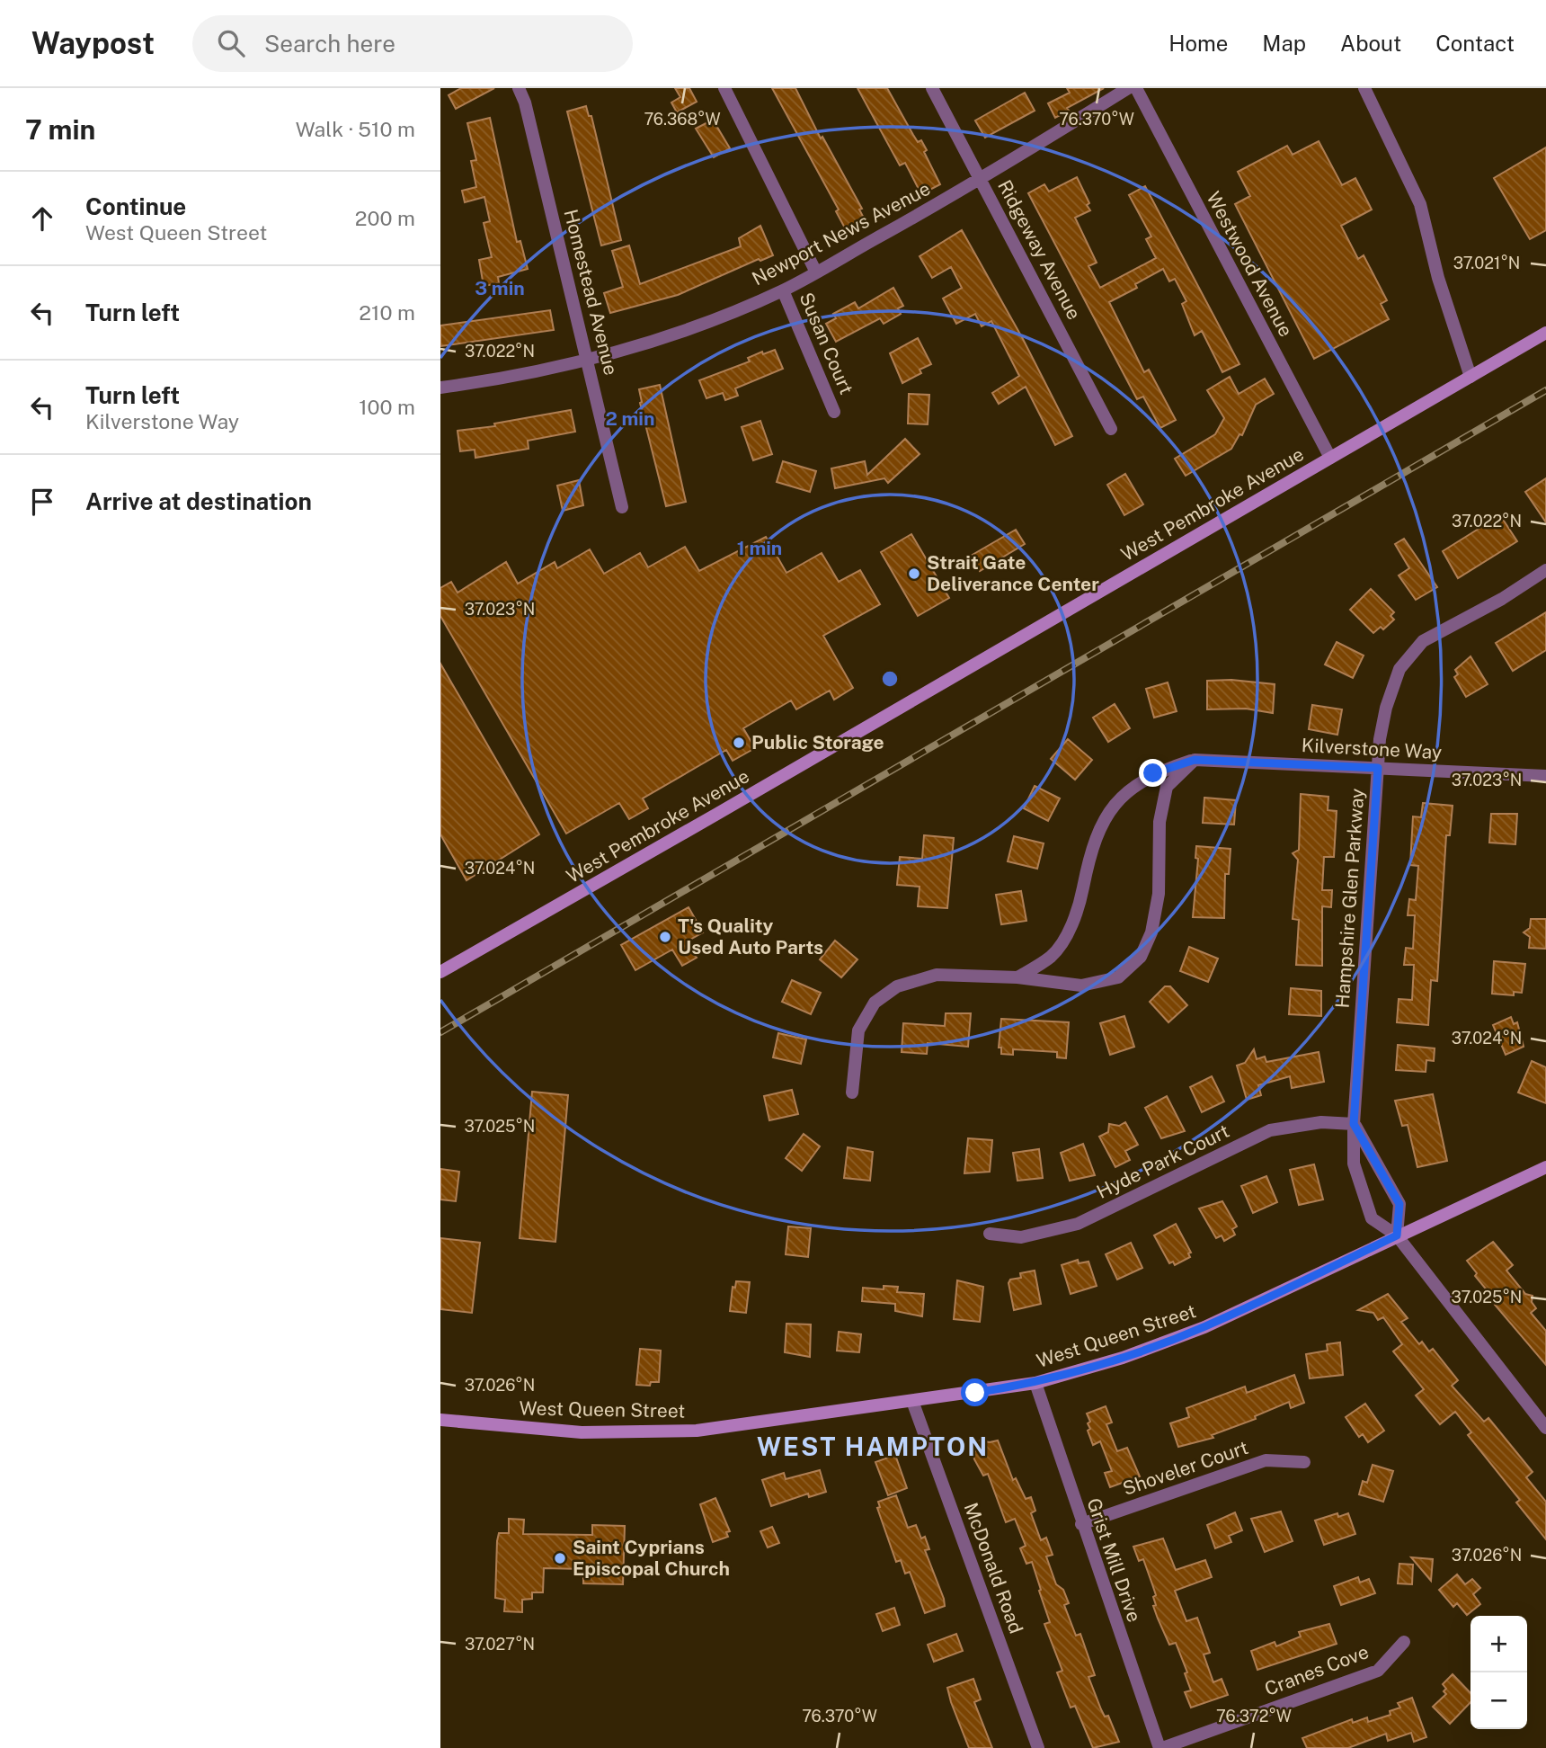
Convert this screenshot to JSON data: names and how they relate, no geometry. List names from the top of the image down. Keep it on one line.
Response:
{"streets":{"main road":["West Pembroke Avenue","West Queen Street"],"street":["Newport News Avenue","Ridgeway Avenue","Westwood Avenue","Homestead Avenue","Susan Court","Kilverstone Way","Hampshire Glen Parkway","Hyde Park Court","Shoveler Court","Grist Mill Drive","McDonald Road","Cranes Cove"]},"crossings":[["Newport News Avenue","Ridgeway Avenue"],["Newport News Avenue","Homestead Avenue"],["Newport News Avenue","Susan Court"],["Westwood Avenue","West Pembroke Avenue"],["Kilverstone Way","Hampshire Glen Parkway"],["Hampshire Glen Parkway","Hyde Park Court"],["Hampshire Glen Parkway","West Queen Street"],["West Queen Street","Grist Mill Drive"],["West Queen Street","McDonald Road"],["Shoveler Court","Grist Mill Drive"],["Grist Mill Drive","Cranes Cove"]],"districts":["WEST HAMPTON"],"places":["Strait Gate Deliverance Center","Public Storage","T's Quality Used Auto Parts","Saint Cyprians Episcopal Church"],"page":{"header":"Waypost","search":"Search here","nav":["Home","Map","About","Contact"],"heading":["7 min","Walk · 510 m"],"list":[["Continue","West Queen Street","200 m"],["Turn left","210 m"],["Turn left","Kilverstone Way","100 m"],"Arrive at destination"],"map_buttons":["+","−"]},"coordinates":["76.368°W","76.370°W","37.021°N","37.022°N","37.023°N","37.024°N","37.025°N","37.026°N","37.027°N","76.372°W"],"rings":["3 min","2 min","1 min"]}
